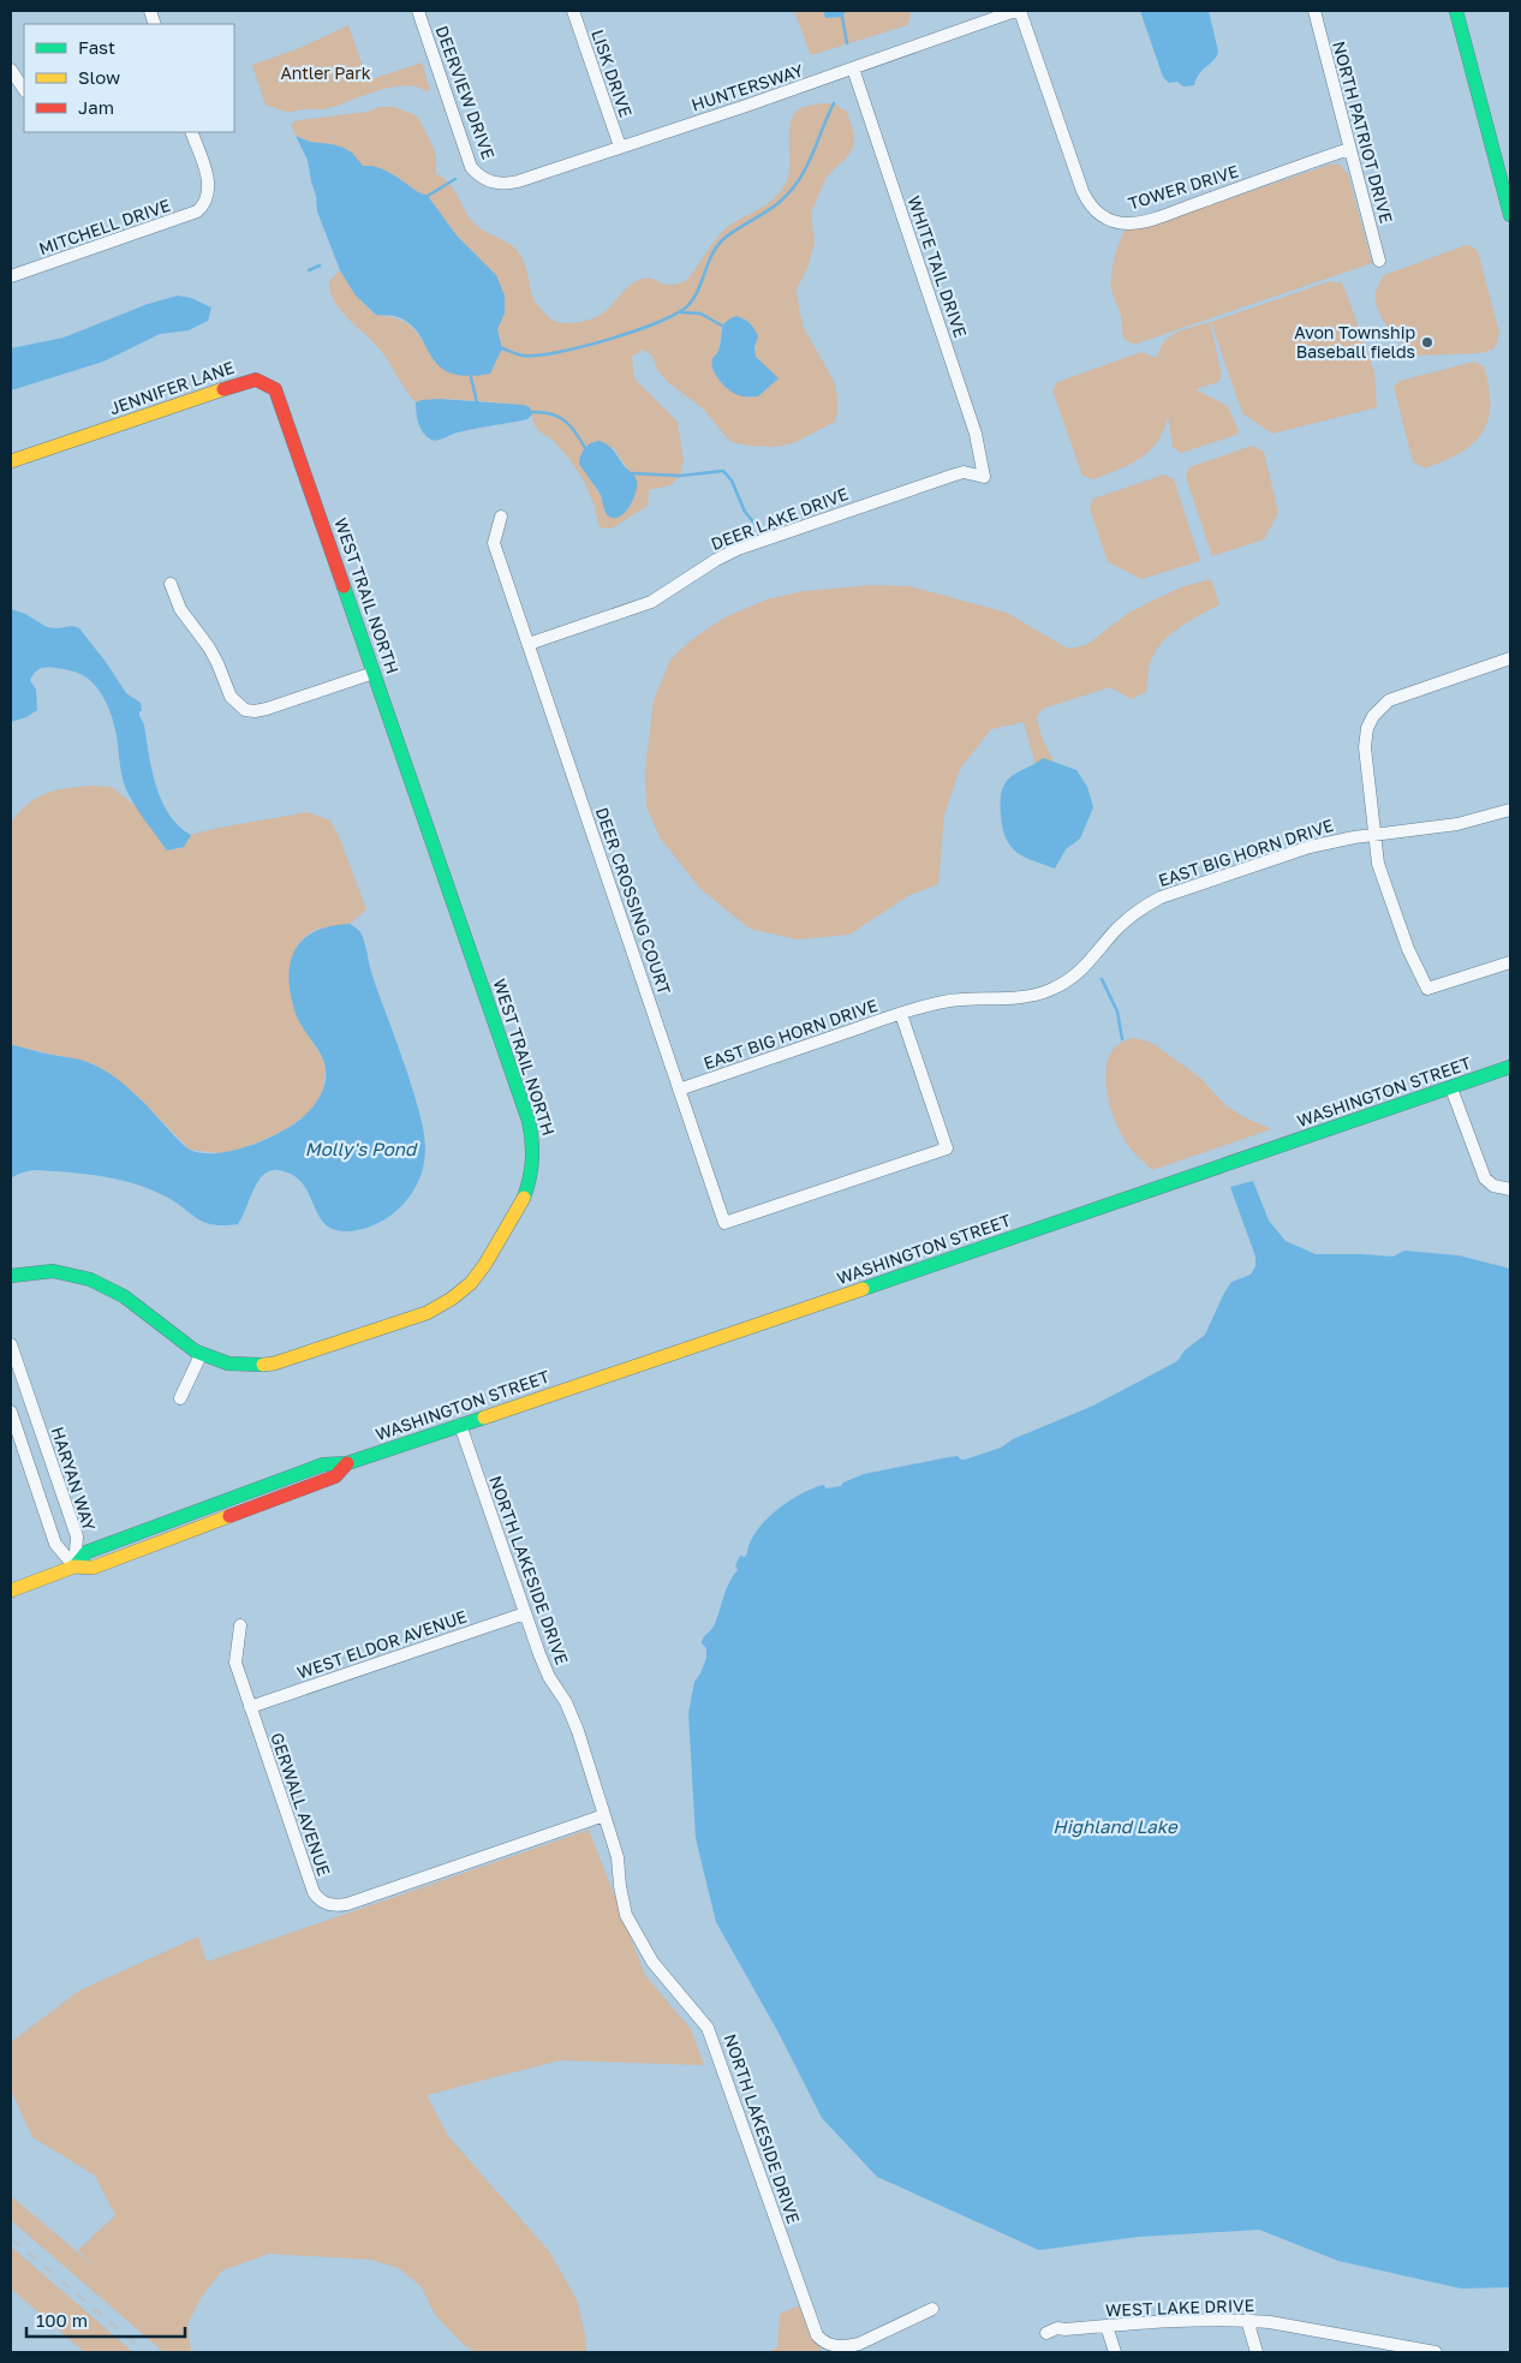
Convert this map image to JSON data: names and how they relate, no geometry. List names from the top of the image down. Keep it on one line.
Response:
{"streets":{"main road":["JENNIFER LANE","WEST TRAIL NORTH","WASHINGTON STREET"],"street":["LISK DRIVE","HUNTERSWAY","DEERVIEW DRIVE","NORTH PATRIOT DRIVE","TOWER DRIVE","MITCHELL DRIVE","WHITE TAIL DRIVE","DEER LAKE DRIVE","EAST BIG HORN DRIVE","DEER CROSSING COURT","HARYAN WAY","NORTH LAKESIDE DRIVE","WEST ELDOR AVENUE","GERWALL AVENUE","WEST LAKE DRIVE"]},"crossings":[["LISK DRIVE","HUNTERSWAY"],["HUNTERSWAY","DEERVIEW DRIVE"],["HUNTERSWAY","WHITE TAIL DRIVE"],["NORTH PATRIOT DRIVE","TOWER DRIVE"],["WHITE TAIL DRIVE","DEER LAKE DRIVE"],["JENNIFER LANE","WEST TRAIL NORTH"],["DEER LAKE DRIVE","DEER CROSSING COURT"],["EAST BIG HORN DRIVE","DEER CROSSING COURT"],["WASHINGTON STREET","HARYAN WAY"],["WASHINGTON STREET","NORTH LAKESIDE DRIVE"],["NORTH LAKESIDE DRIVE","WEST ELDOR AVENUE"],["NORTH LAKESIDE DRIVE","GERWALL AVENUE"],["WEST ELDOR AVENUE","GERWALL AVENUE"]],"water":["Molly's Pond","Highland Lake"],"parks":["Antler Park"],"places":["Avon Township Baseball fields"],"legend":["Fast","Slow","Jam"],"scale_bar":"100 m"}
